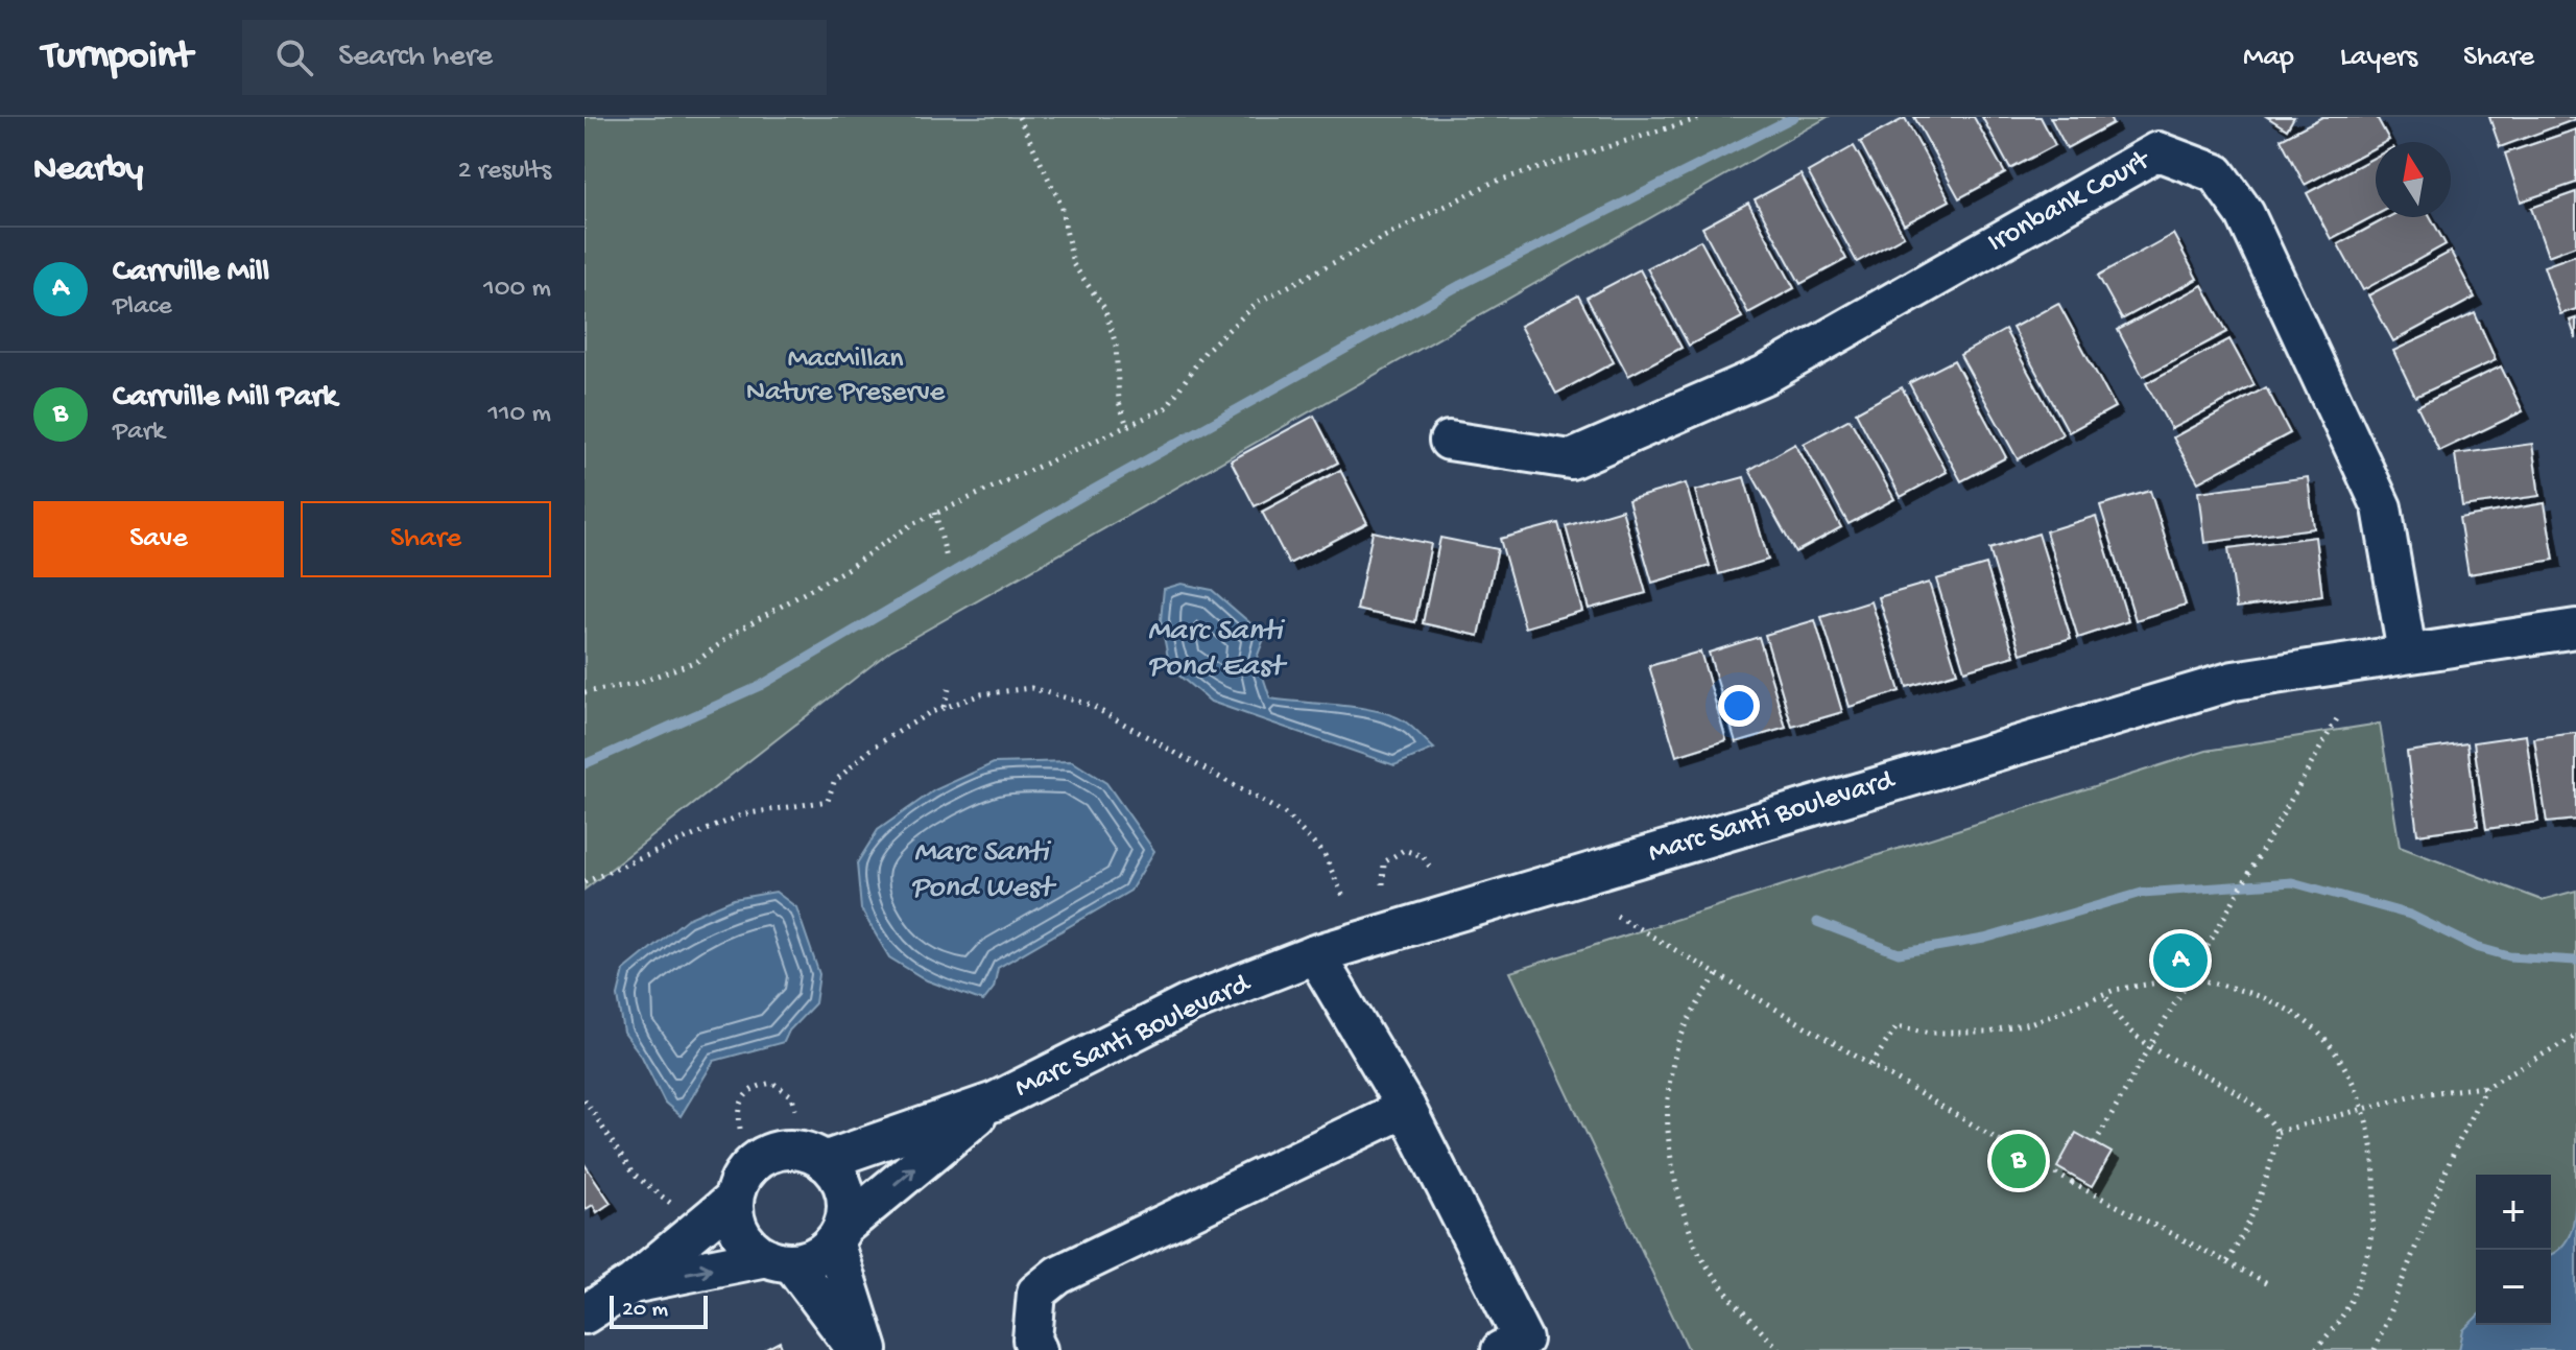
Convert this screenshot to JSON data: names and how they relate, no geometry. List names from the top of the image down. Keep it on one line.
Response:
{"streets":{"street":["Ironbank Court","Marc Santi Boulevard"]},"crossings":[["Ironbank Court","Marc Santi Boulevard"]],"water":["Marc Santi Pond East","Marc Santi Pond West"],"parks":["MacMillan Nature Preserve"],"scale_bar":"20 m","north":"top","page":{"header":"Turnpoint","search":"Search here","nav":["Map","Layers","Share"],"heading":["Nearby","2 results"],"list":[{"mark":"A","name":"Carrville Mill","note":"Place","value":"100 m"},{"mark":"B","name":"Carrville Mill Park","note":"Park","value":"110 m"}],"buttons":["Save","Share"],"pins":["A","B"],"map_buttons":["+","−"],"scale":"20 m"}}
